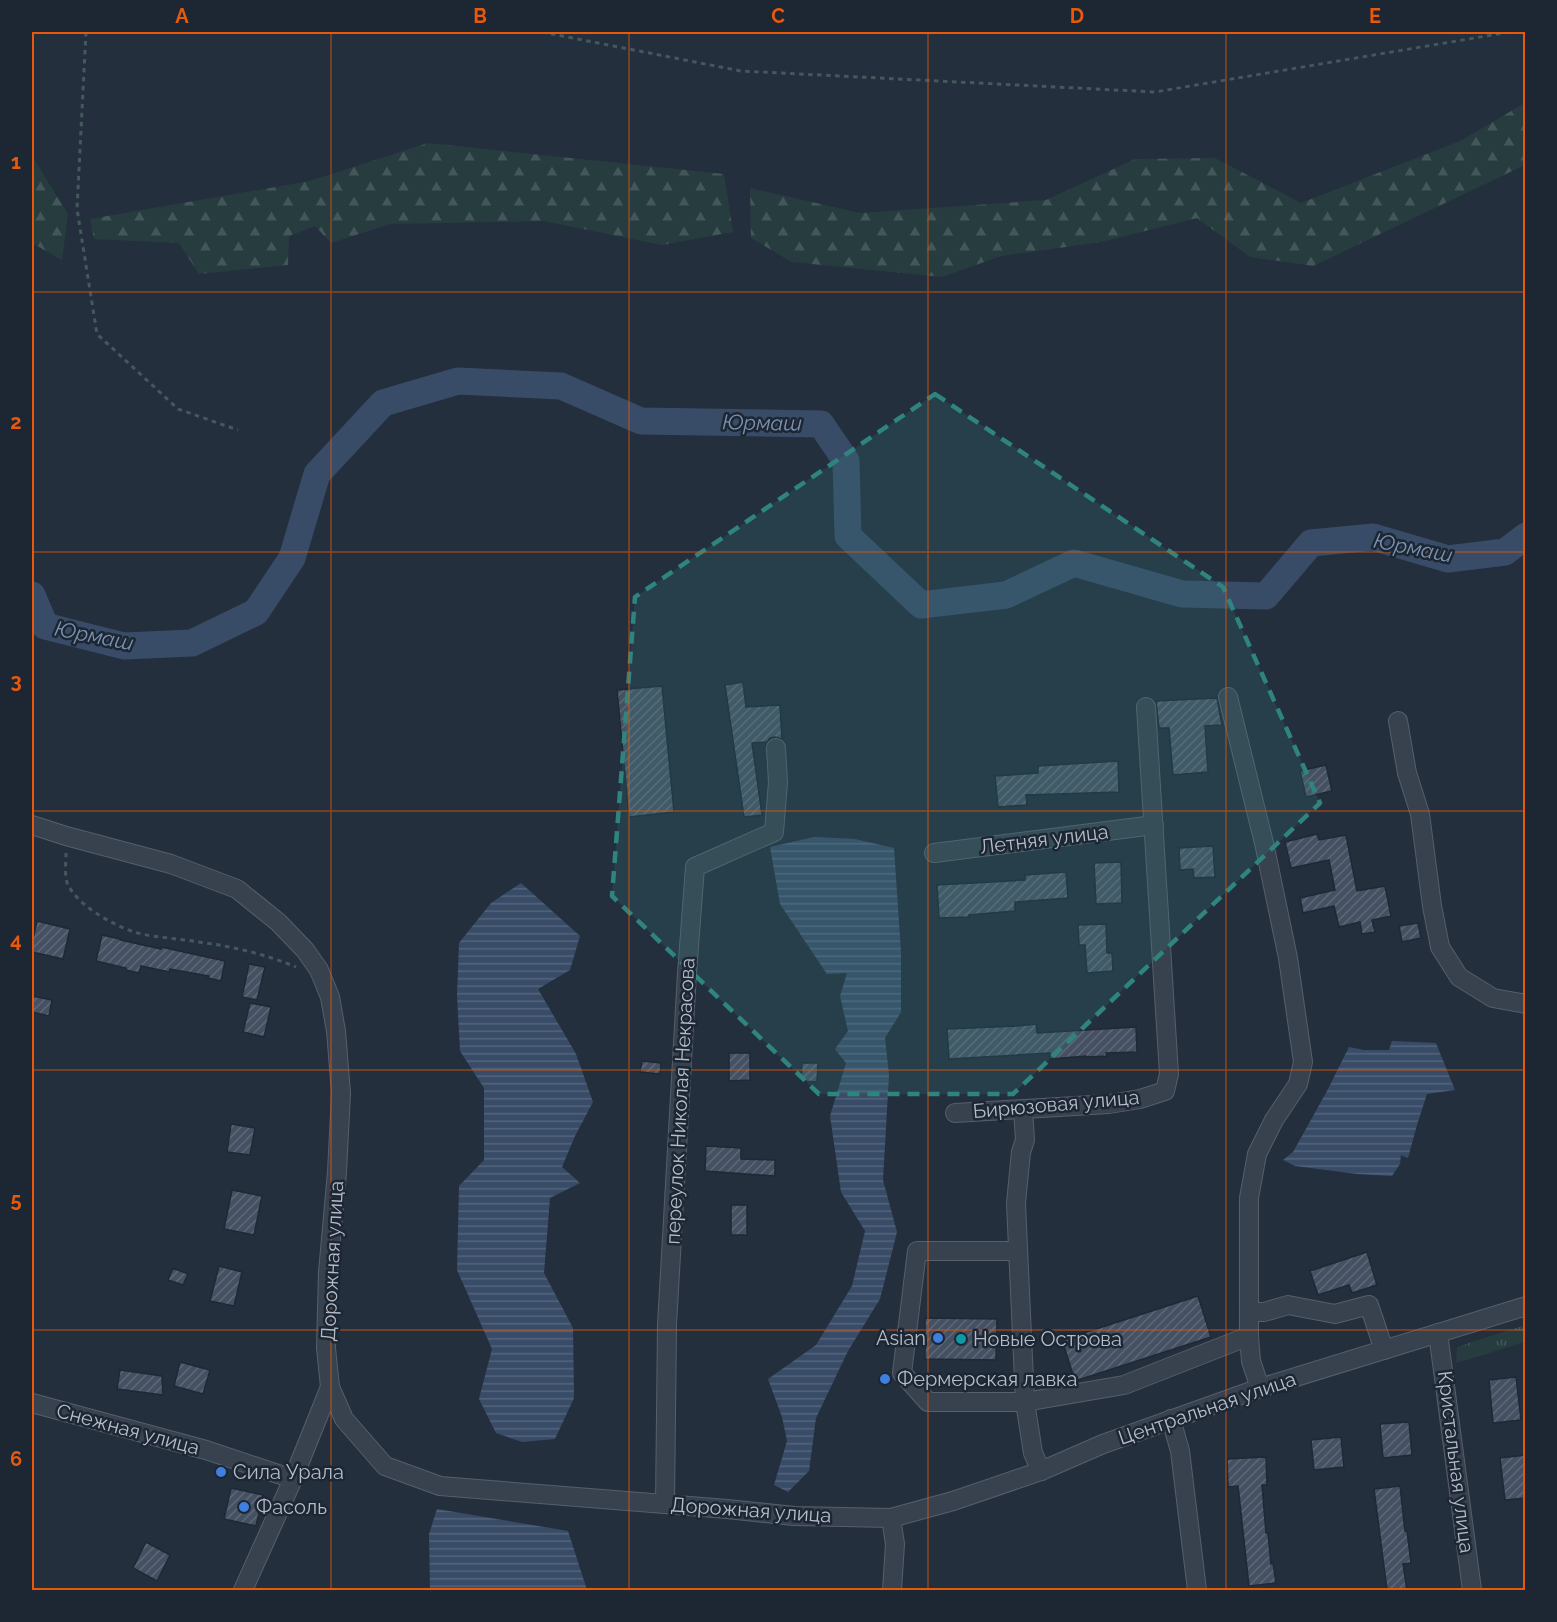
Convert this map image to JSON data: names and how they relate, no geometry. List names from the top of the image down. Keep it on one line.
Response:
{"streets":{"street":["Летняя улица","переулок Николая Некрасова","Бирюзовая улица","Дорожная улица","Центральная улица","Снежная улица","Кристальная улица"]},"crossings":[["Летняя улица","Бирюзовая улица"],["переулок Николая Некрасова","Дорожная улица"],["Дорожная улица","Центральная улица"],["Центральная улица","Кристальная улица"]],"water":["Юрмаш"],"places":["Asian","Новые Острова","Фермерская лавка","Сила Урала","Фасоль"],"grid":{"columns":["A","B","C","D","E"],"rows":["1","2","3","4","5","6"]}}
